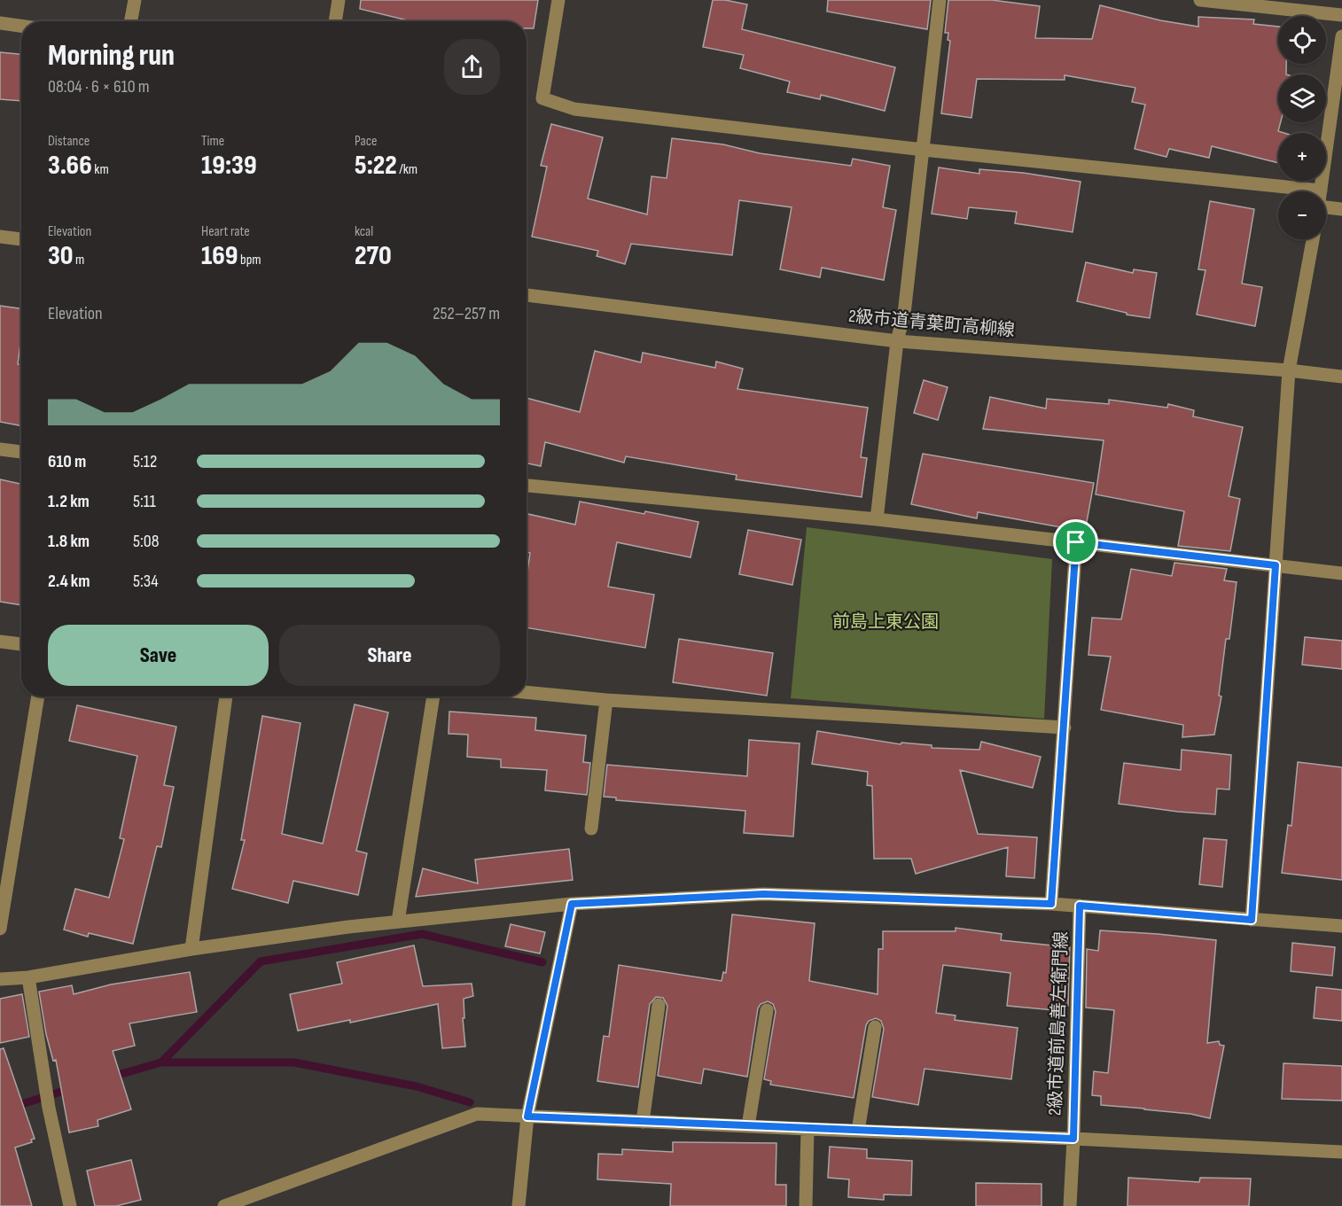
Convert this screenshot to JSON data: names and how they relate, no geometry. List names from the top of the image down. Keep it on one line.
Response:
{"streets":{"street":["2級市道青葉町高柳線","2級市道前島善左衛門線"]},"parks":["前島上東公園"],"page":{"map_buttons":["+","−"],"heading":["Morning run","08:04 · 6 × 610 m"],"stats":[["Distance","3.66 km"],["Time","19:39"],["Pace","5:22 /km"],["Elevation","30 m"],["Heart rate","169 bpm"],["kcal","270"]],"chart":["Elevation","252–257 m"],"list":[{"name":"610 m","note":"5:12"},{"name":"1.2 km","note":"5:11"},{"name":"1.8 km","note":"5:08"},{"name":"2.4 km","note":"5:34"}],"buttons":["Save","Share"]}}
